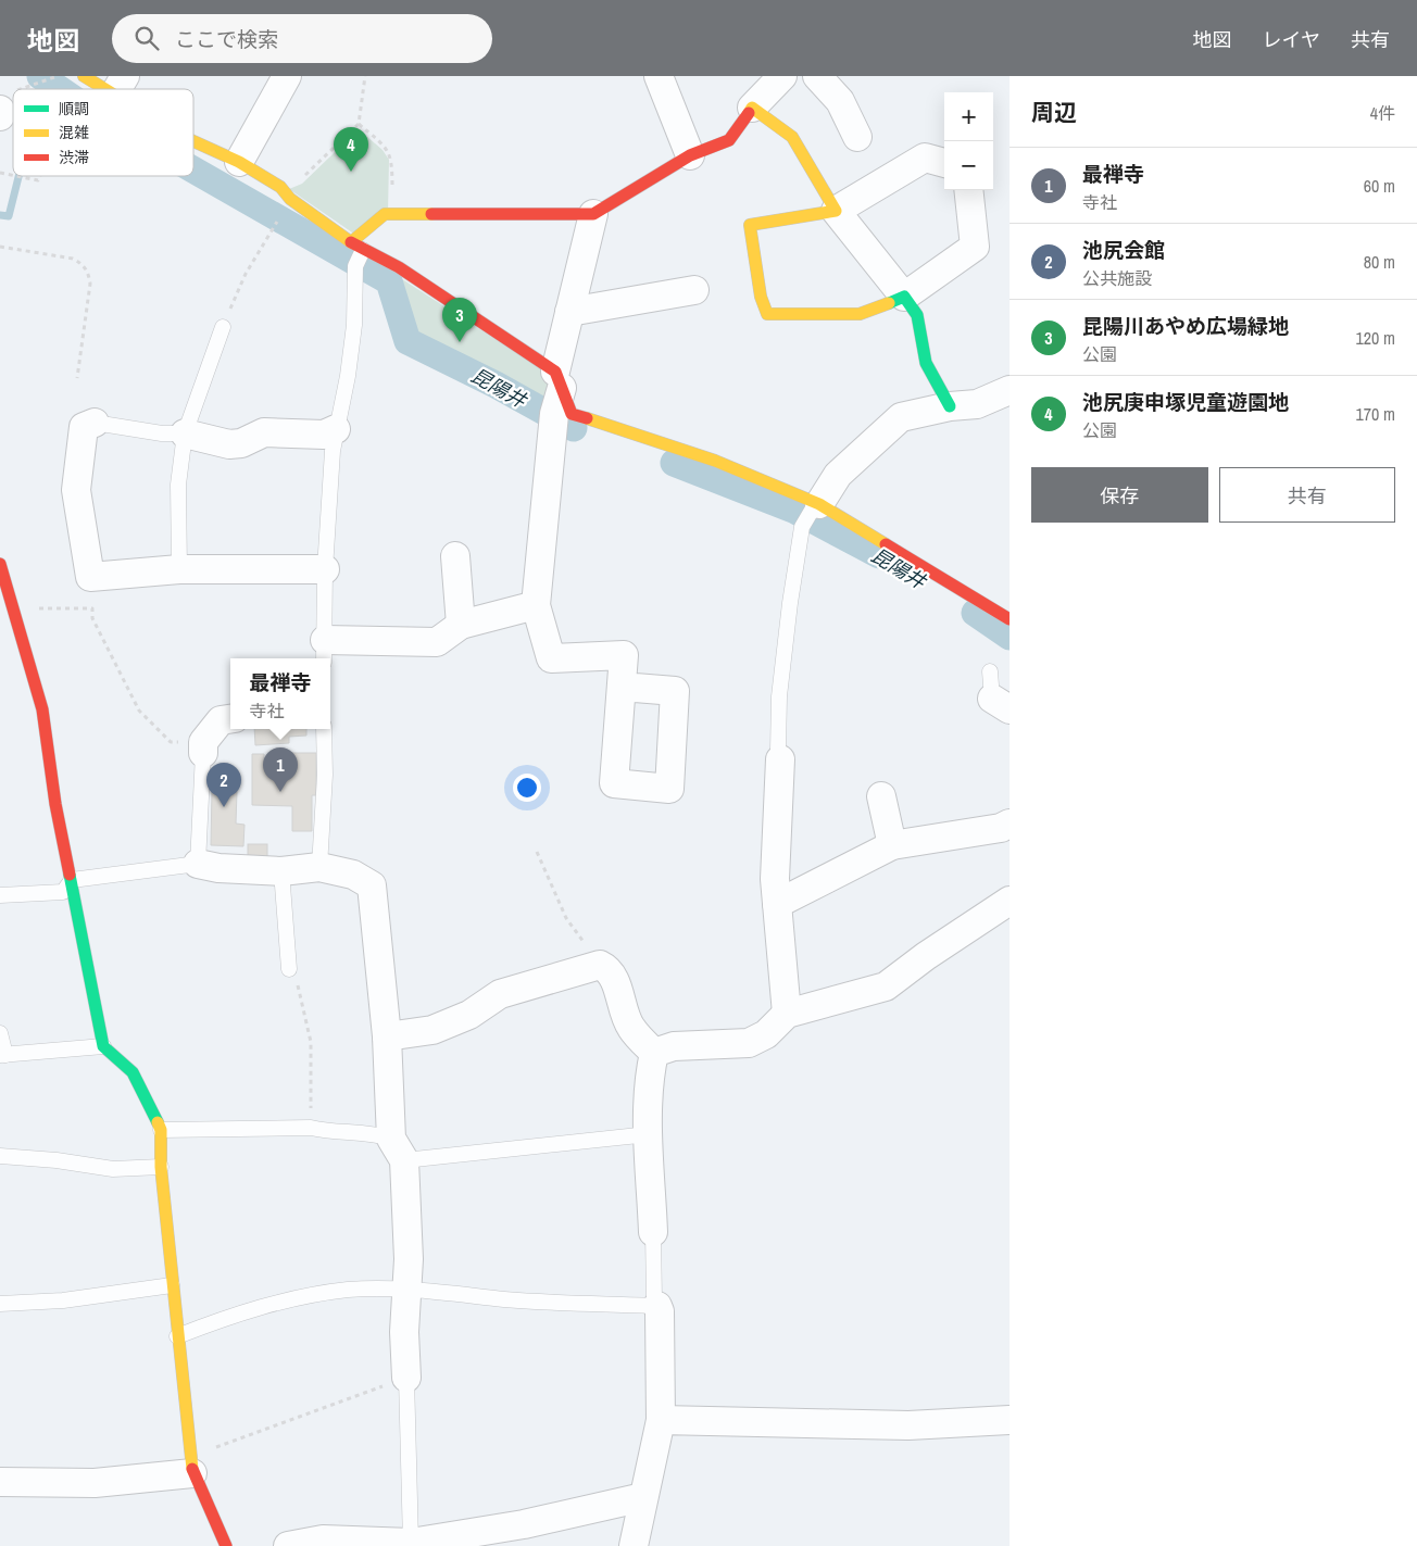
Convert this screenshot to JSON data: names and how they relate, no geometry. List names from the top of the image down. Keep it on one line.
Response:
{"water":["昆陽井"],"legend":["順調","混雑","渋滞"],"page":{"header":"地図","search":"ここで検索","nav":["地図","レイヤ","共有"],"heading":["周辺","4件"],"map_buttons":["+","−"],"pins":["4","3","1","2"],"list":[{"mark":"1","name":"最禅寺","note":"寺社","value":"60 m"},{"mark":"2","name":"池尻会館","note":"公共施設","value":"80 m"},{"mark":"3","name":"昆陽川あやめ広場緑地","note":"公園","value":"120 m"},{"mark":"4","name":"池尻庚申塚児童遊園地","note":"公園","value":"170 m"}],"buttons":["保存","共有"],"popup":["最禅寺","寺社"]}}
